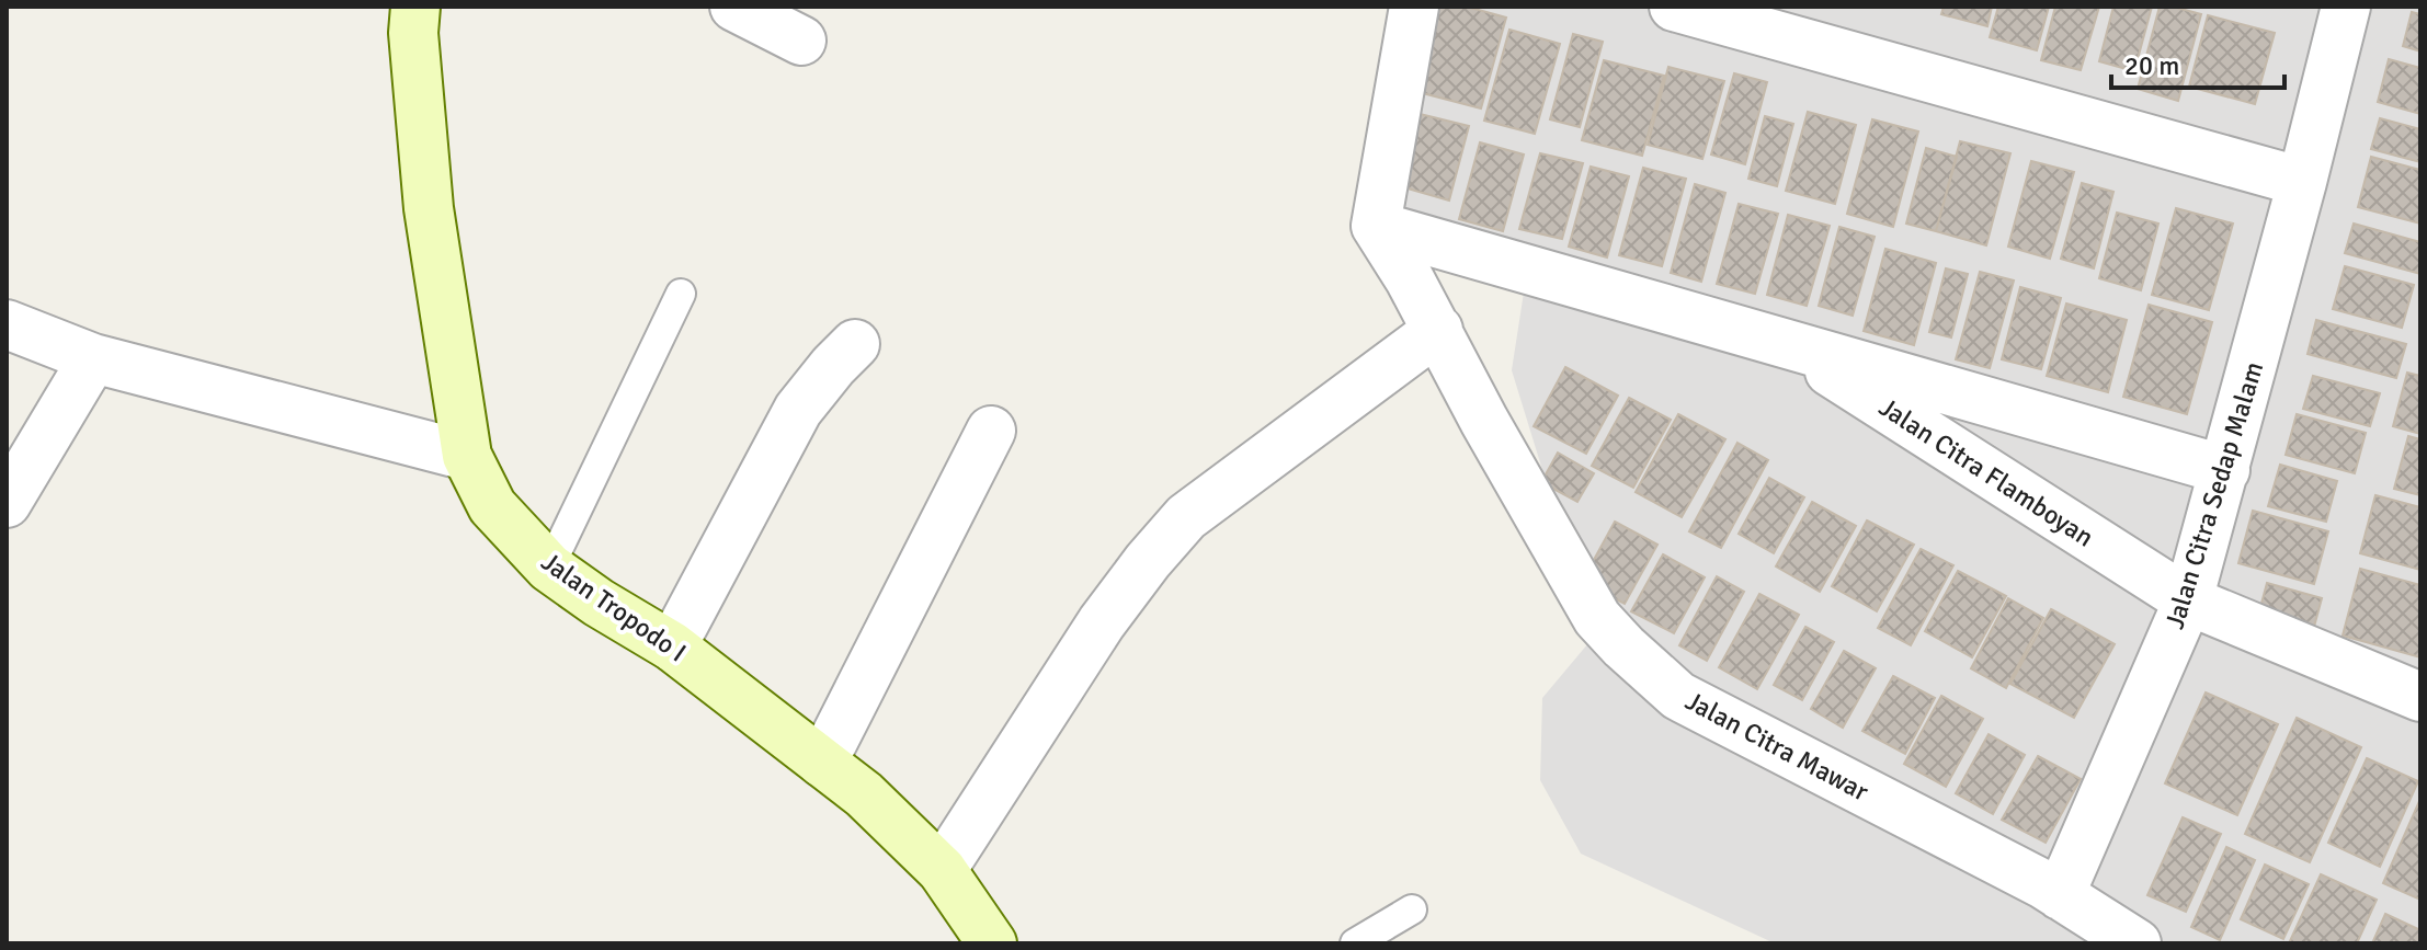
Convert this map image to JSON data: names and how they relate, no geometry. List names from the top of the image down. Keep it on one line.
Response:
{"streets":{"street":["Jalan Citra Flamboyan","Jalan Citra Sedap Malam","Jalan Tropodo I","Jalan Citra Mawar"]},"crossings":[["Jalan Citra Flamboyan","Jalan Citra Sedap Malam"],["Jalan Citra Flamboyan","Jalan Citra Mawar"],["Jalan Citra Sedap Malam","Jalan Citra Mawar"]],"scale_bar":"20 m"}
